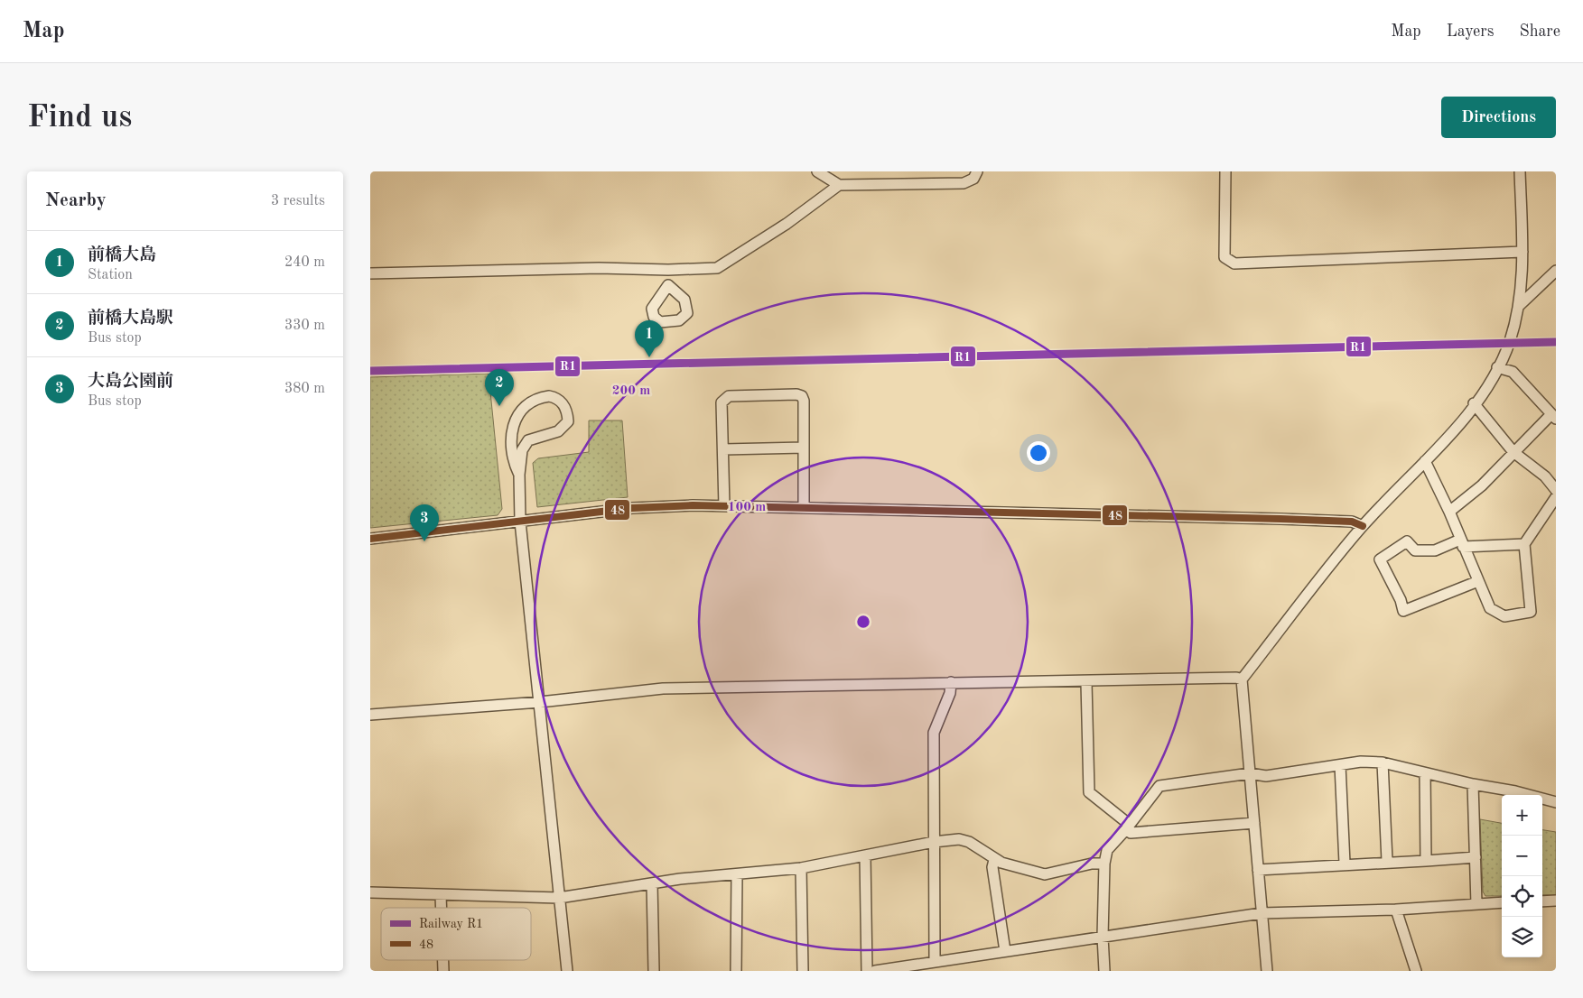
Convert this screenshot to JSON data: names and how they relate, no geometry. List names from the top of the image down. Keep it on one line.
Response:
{"lines":["rail line R1","transit line 48"],"legend":["Railway R1","48"],"page":{"header":"Map","nav":["Map","Layers","Share"],"buttons":"Directions","title":"Find us","heading":["Nearby","3 results"],"list":[{"mark":"1","name":"前橋大島","note":"Station","value":"240 m"},{"mark":"2","name":"前橋大島駅","note":"Bus stop","value":"330 m"},{"mark":"3","name":"大島公園前","note":"Bus stop","value":"380 m"}],"pins":["1","2","3"],"map_buttons":["+","−"]},"rings":["200 m","100 m"]}
